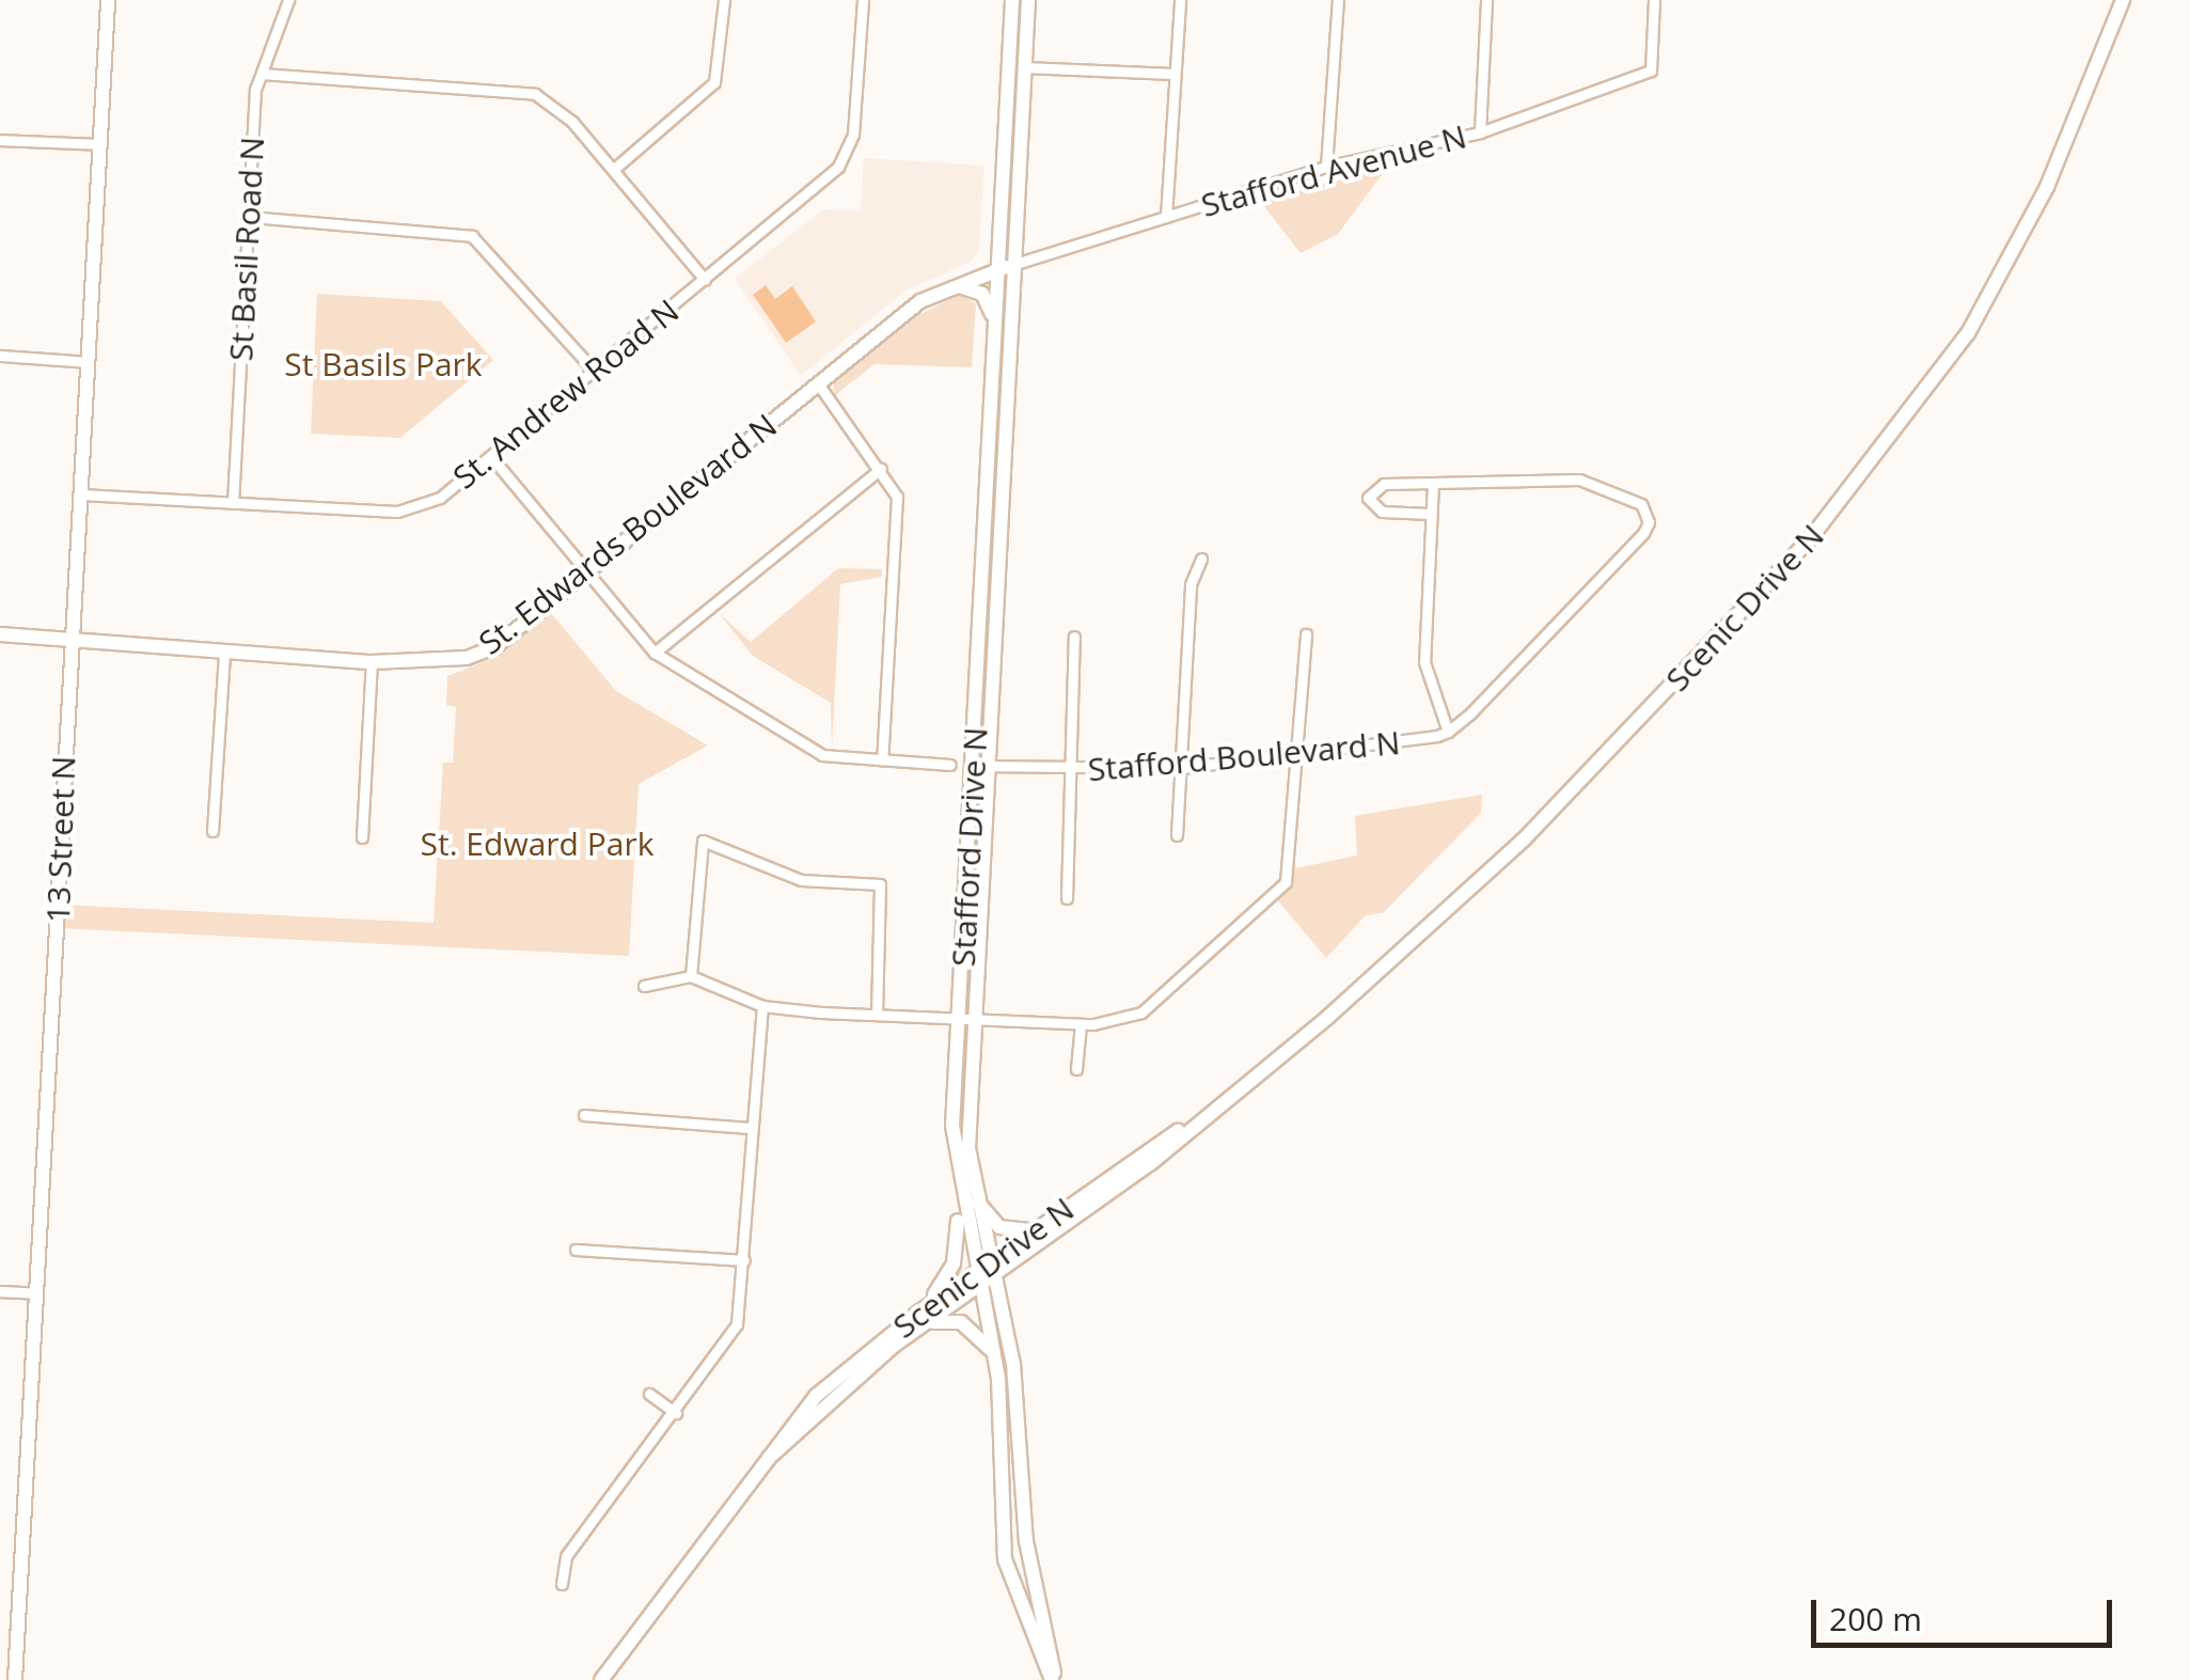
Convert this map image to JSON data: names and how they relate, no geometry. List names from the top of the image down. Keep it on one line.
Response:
{"streets":{"main road":["St. Edwards Boulevard N","Scenic Drive N","13 Street N","Stafford Drive N"],"street":["Stafford Avenue N","St Basil Road N","St. Andrew Road N","Stafford Boulevard N"]},"crossings":[["Stafford Avenue N","St. Edwards Boulevard N"],["Stafford Avenue N","Stafford Drive N"],["St Basil Road N","St. Andrew Road N"],["St. Andrew Road N","13 Street N"],["St. Edwards Boulevard N","13 Street N"],["St. Edwards Boulevard N","Stafford Drive N"],["Scenic Drive N","Stafford Drive N"],["Stafford Boulevard N","Stafford Drive N"]],"parks":["St Basils Park","St. Edward Park"],"scale_bar":"200 m"}
